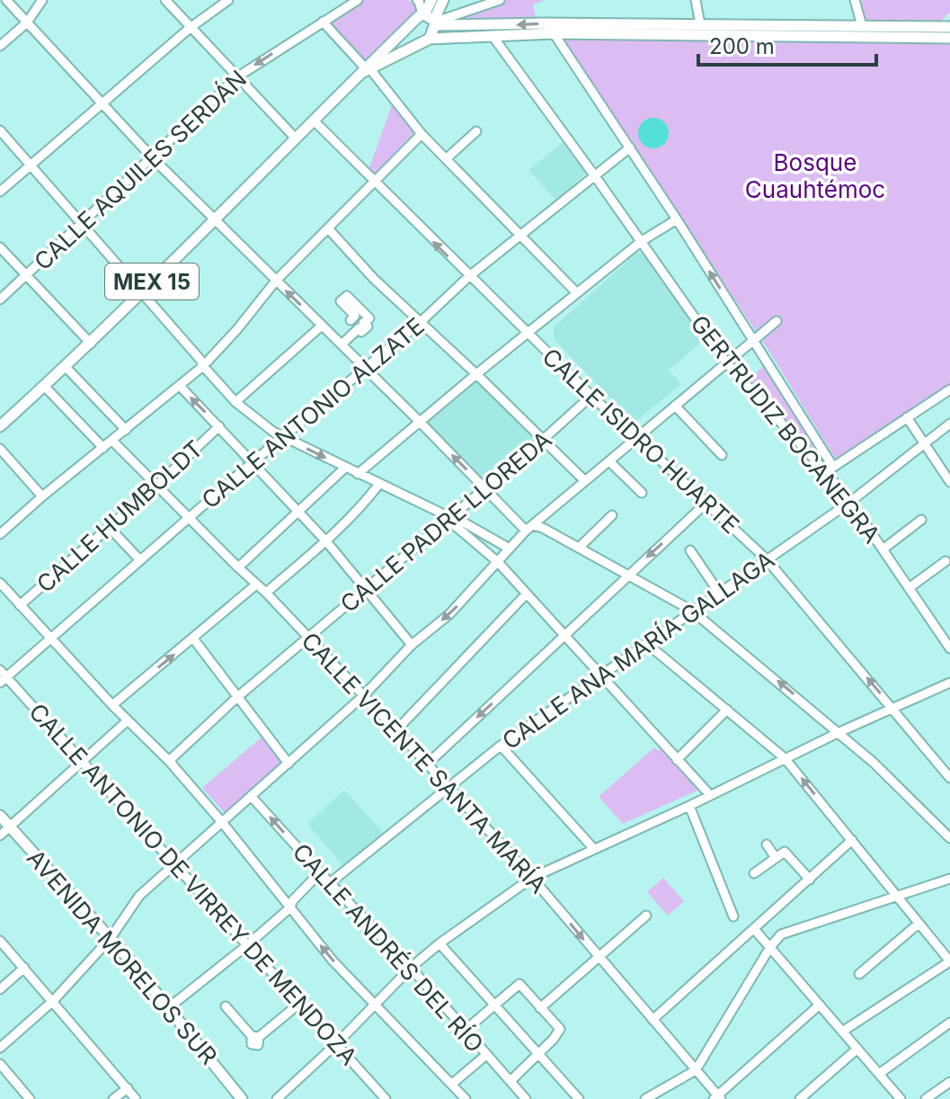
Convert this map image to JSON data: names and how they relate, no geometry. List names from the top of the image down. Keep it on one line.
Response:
{"streets":{"main road":["MEX 15","AVENIDA MORELOS SUR"],"street":["CALLE AQUILES SERDÁN","CALLE ANTONIO ALZATE","GERTRUDIZ BOCANEGRA","CALLE ISIDRO HUARTE","CALLE HUMBOLDT","CALLE PADRE LLOREDA","CALLE ANA MARÍA GALLAGA","CALLE VICENTE SANTA MARÍA","CALLE ANTONIO DE VIRREY DE MENDOZA","CALLE ANDRÉS DEL RÍO"]},"crossings":[["MEX 15","GERTRUDIZ BOCANEGRA"],["MEX 15","CALLE ISIDRO HUARTE"],["CALLE ANTONIO ALZATE","GERTRUDIZ BOCANEGRA"],["CALLE ANTONIO ALZATE","CALLE ISIDRO HUARTE"],["CALLE ANTONIO ALZATE","CALLE VICENTE SANTA MARÍA"],["CALLE ANTONIO ALZATE","CALLE ANTONIO DE VIRREY DE MENDOZA"],["GERTRUDIZ BOCANEGRA","CALLE ANA MARÍA GALLAGA"],["CALLE ISIDRO HUARTE","CALLE PADRE LLOREDA"],["CALLE ISIDRO HUARTE","CALLE ANA MARÍA GALLAGA"],["CALLE HUMBOLDT","CALLE VICENTE SANTA MARÍA"],["CALLE PADRE LLOREDA","CALLE VICENTE SANTA MARÍA"],["CALLE ANA MARÍA GALLAGA","CALLE VICENTE SANTA MARÍA"],["CALLE ANA MARÍA GALLAGA","CALLE ANDRÉS DEL RÍO"]],"parks":["Bosque Cuauhtémoc"],"scale_bar":"200 m"}
